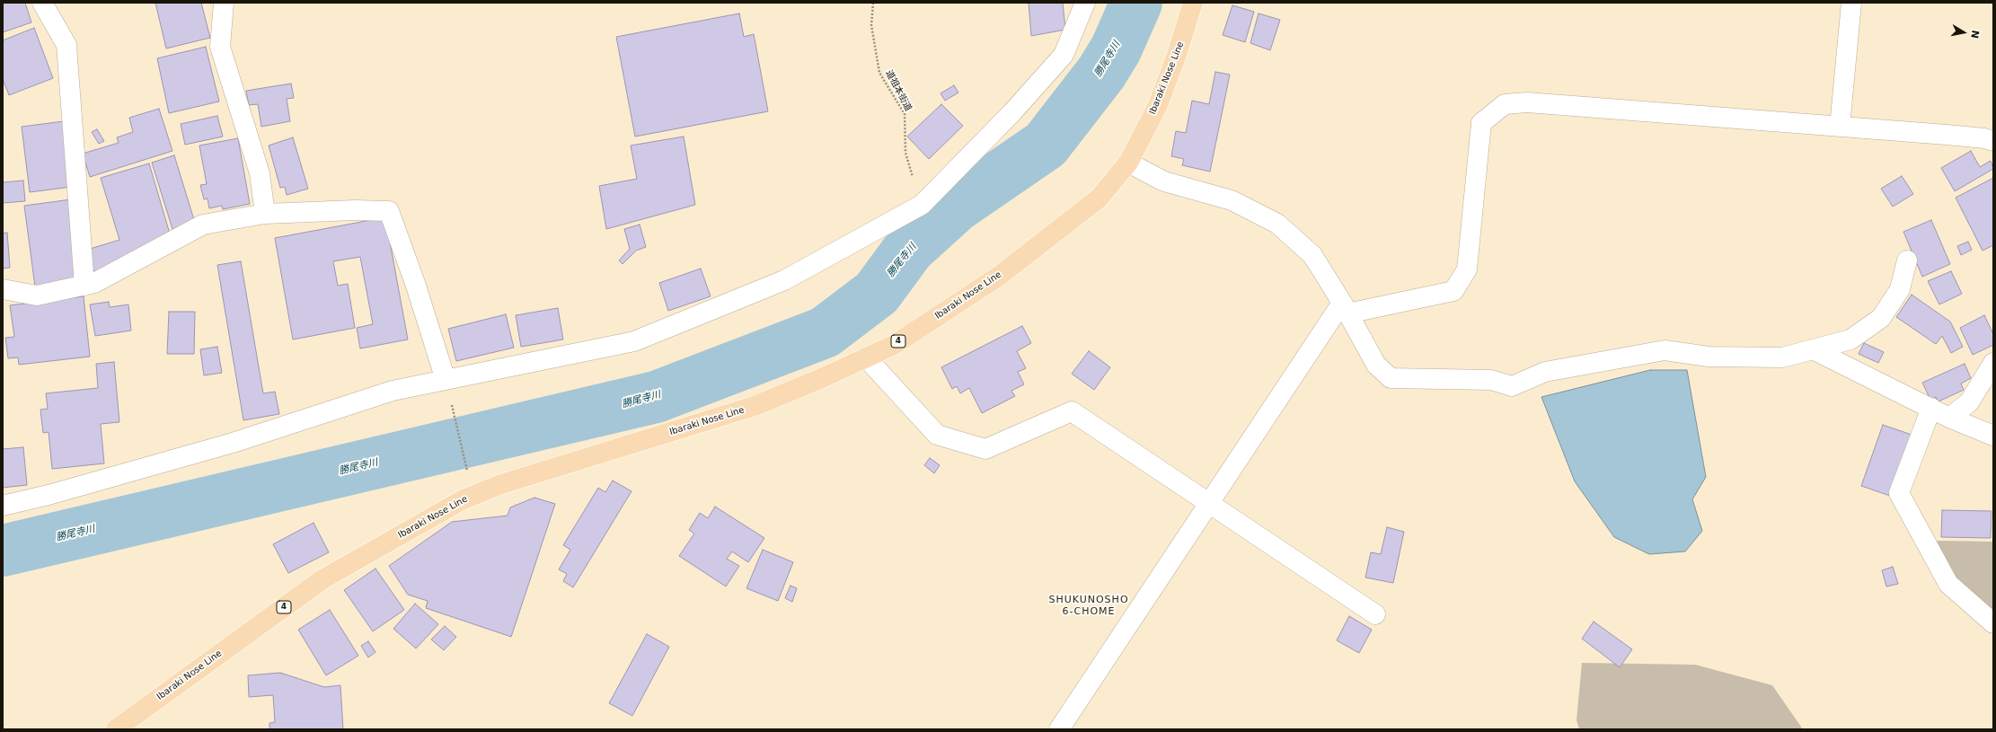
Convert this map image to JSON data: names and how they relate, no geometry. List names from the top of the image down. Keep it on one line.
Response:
{"streets":{"main road":["Ibaraki Nose Line","4"],"path":["道祖本街道"]},"districts":["SHUKUNOSHO 6-CHOME"],"water":["勝尾寺川"],"north":"right"}
